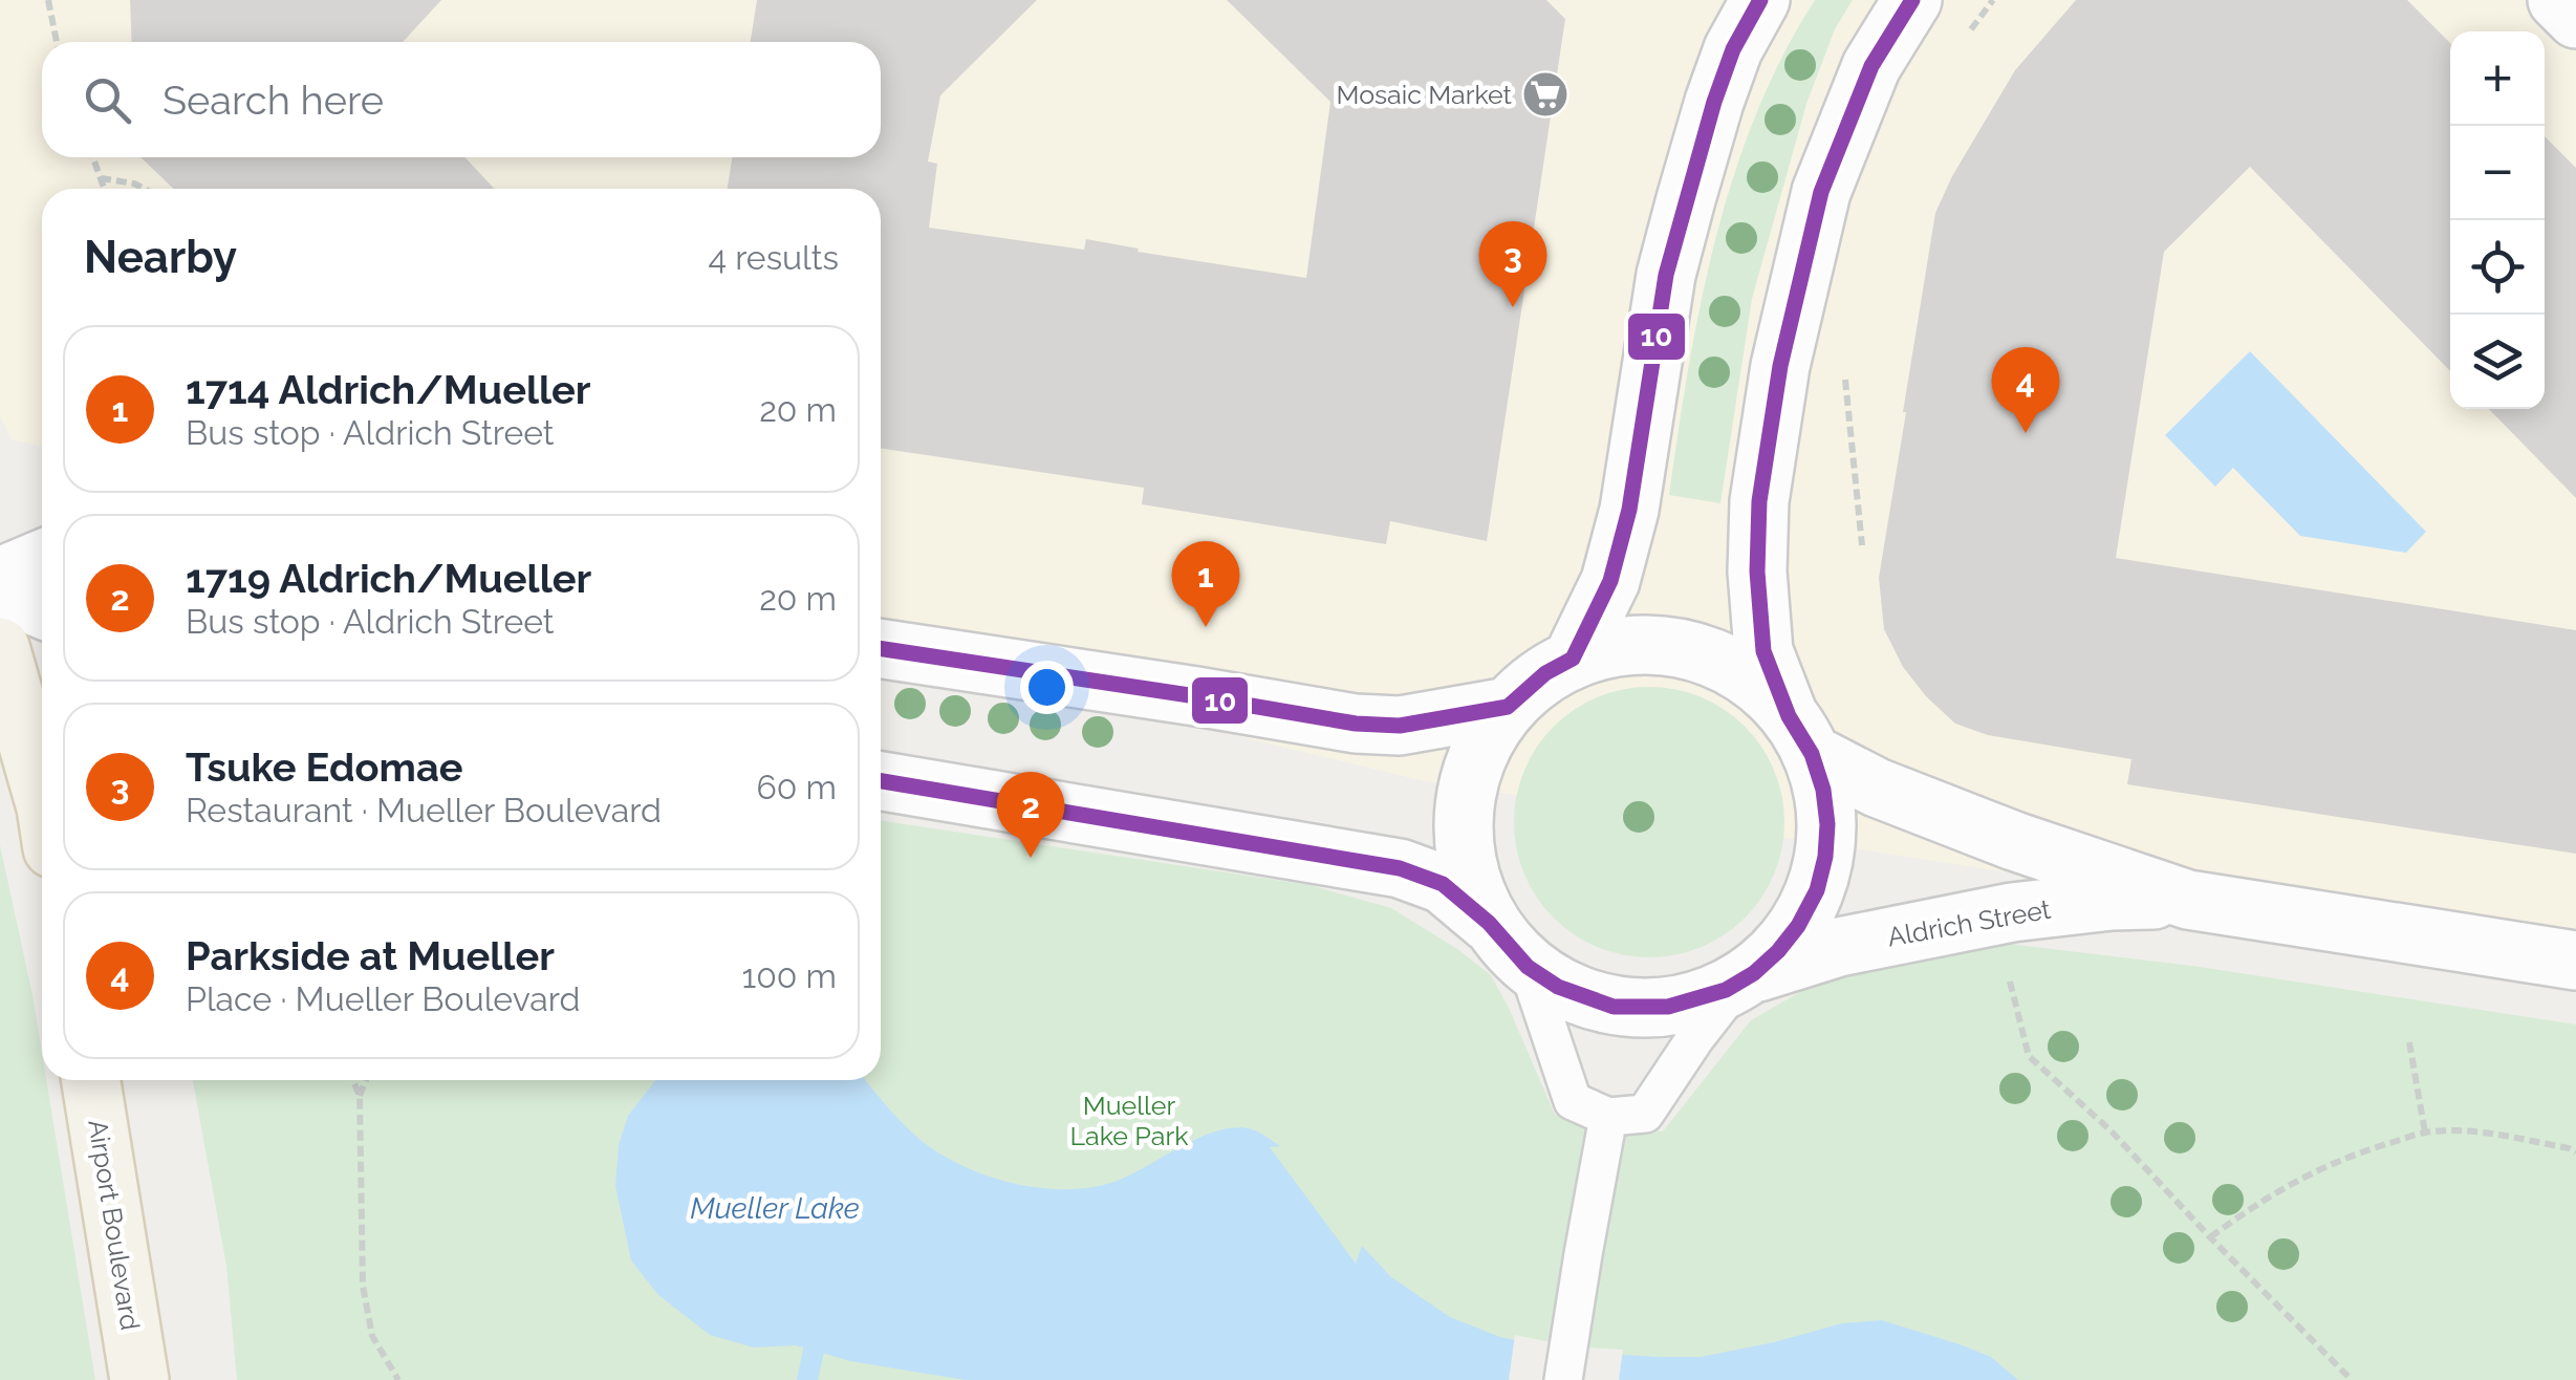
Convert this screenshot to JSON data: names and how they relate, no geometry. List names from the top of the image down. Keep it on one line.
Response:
{"streets":{"main road":["Airport Boulevard"],"street":["Aldrich Street"]},"water":["Mueller Lake"],"parks":["Mueller Lake Park"],"places":{"supermarket":["Mosaic Market"]},"lines":["transit line 10"],"page":{"map_buttons":["+","−"],"search":"Search here","heading":["Nearby","4 results"],"pins":["3","4","1","2"],"list":[{"mark":"1","name":"1714 Aldrich/Mueller","note":"Bus stop · Aldrich Street","value":"20 m"},{"mark":"2","name":"1719 Aldrich/Mueller","note":"Bus stop · Aldrich Street","value":"20 m"},{"mark":"3","name":"Tsuke Edomae","note":"Restaurant · Mueller Boulevard","value":"60 m"},{"mark":"4","name":"Parkside at Mueller","note":"Place · Mueller Boulevard","value":"100 m"}]}}
